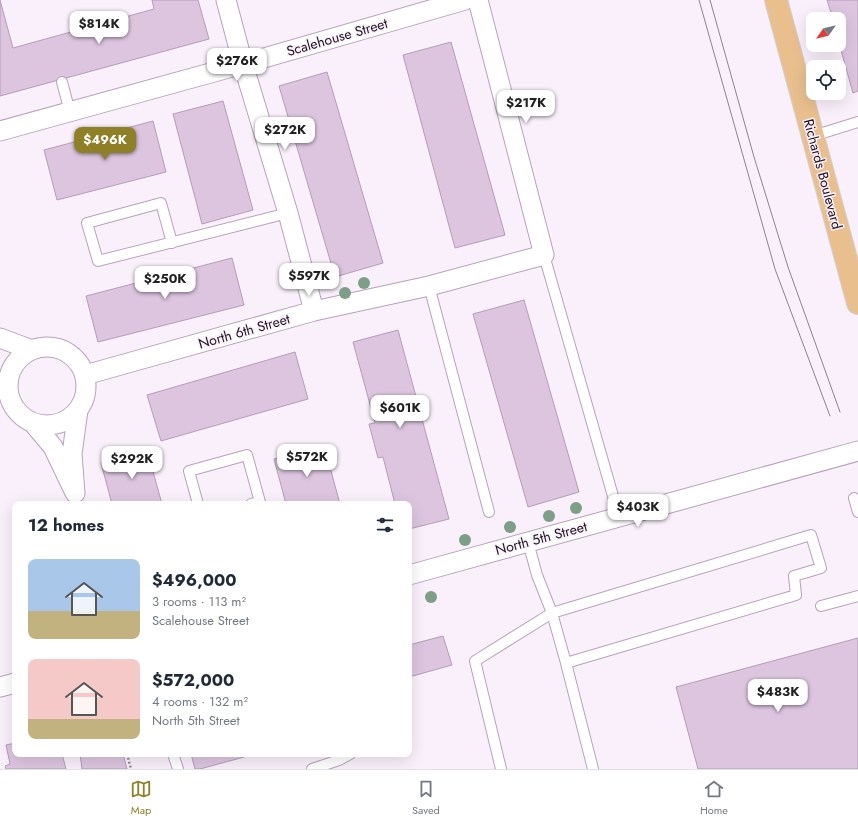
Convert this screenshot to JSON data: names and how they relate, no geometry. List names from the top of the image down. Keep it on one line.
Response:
{"streets":{"main road":["Richards Boulevard"],"street":["Scalehouse Street","North 6th Street","North 5th Street"]},"north":"bottom left","page":{"price":["$814K","$276K","$217K","$272K","$496K","$597K","$250K","$601K","$572K","$292K","$403K","$483K"],"heading":"12 homes","list":[{"name":"$496,000","note":"3 rooms · 113 m² · Scalehouse Street"},{"name":"$572,000","note":"4 rooms · 132 m² · North 5th Street"}],"tabs":["Map","Saved","Home"]}}
